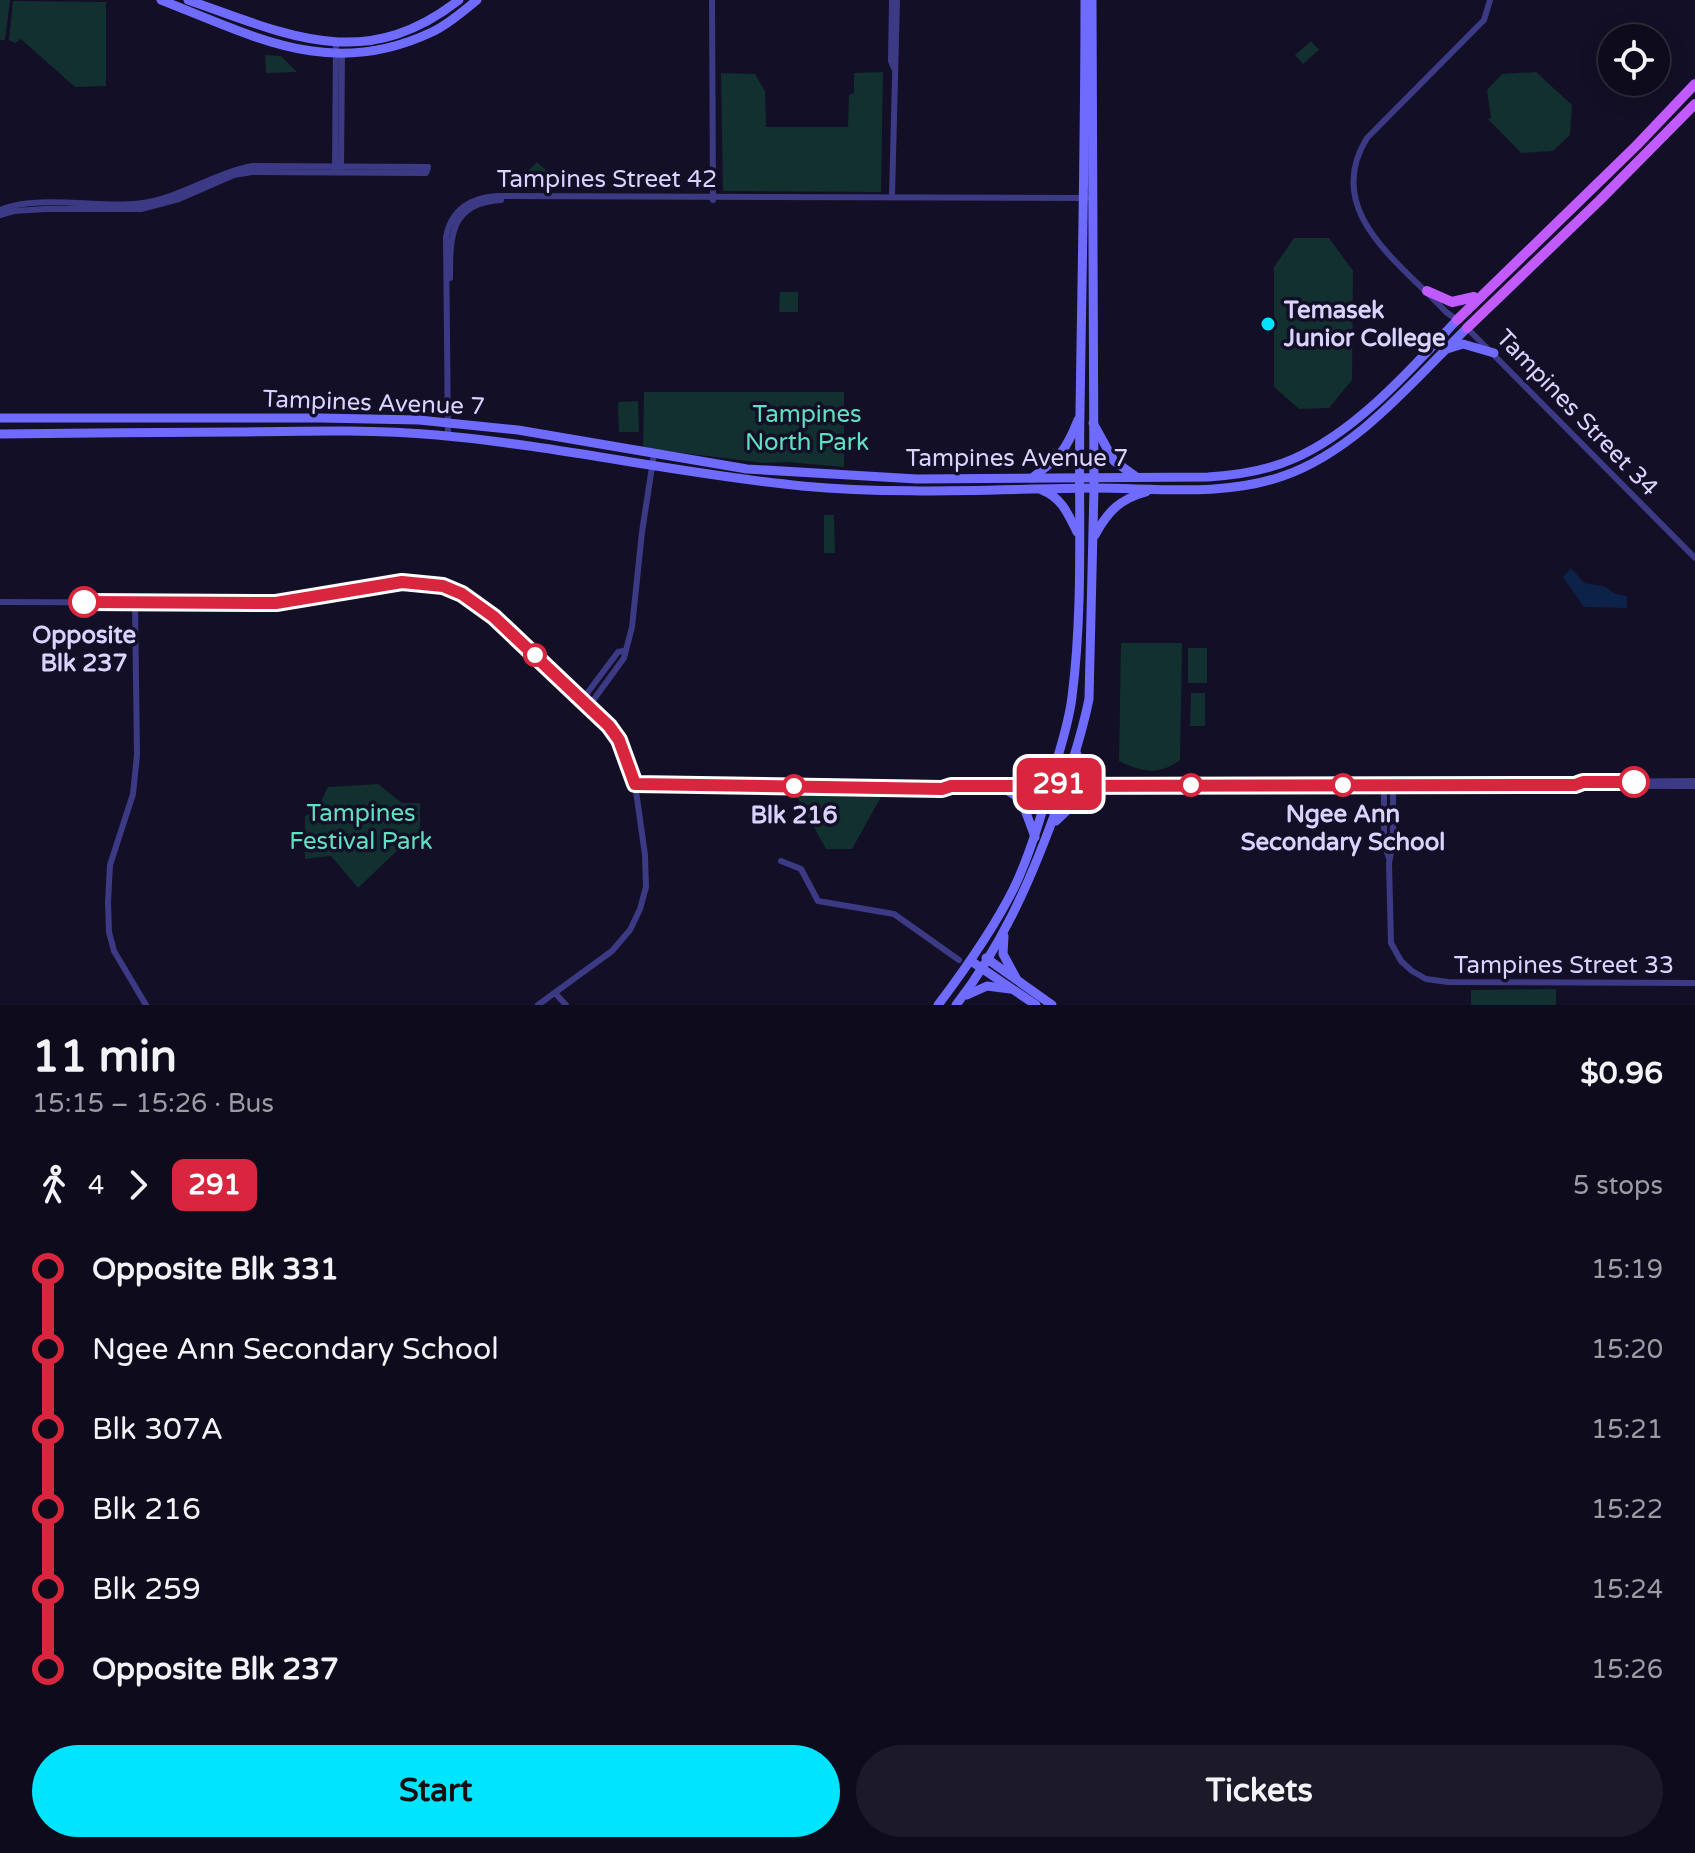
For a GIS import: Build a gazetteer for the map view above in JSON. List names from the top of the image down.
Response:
{
  "streets": {
    "main road": ["Tampines Avenue 7"],
    "street": ["Tampines Street 42", "Tampines Street 34", "Tampines Street 33"]
  },
  "crossings": [
    ["Tampines Street 42", "Tampines Avenue 7"],
    ["Tampines Avenue 7", "Tampines Street 34"]
  ],
  "parks": ["Tampines North Park", "Tampines Festival Park"],
  "places": [
    "Temasek Junior College",
    "Opposite Blk 237",
    "Ngee Ann Secondary School",
    "Blk 216"
  ],
  "lines": ["bus line 291"],
  "page": {
    "on_map": "291",
    "heading": ["11 min", "15:15 – 15:26 · Bus", "$0.96"],
    "legs": ["4", "291", "5 stops"],
    "list": [
      {
        "name": "Opposite Blk 331",
        "value": "15:19"
      },
      {
        "name": "Ngee Ann Secondary School",
        "value": "15:20"
      },
      {
        "name": "Blk 307A",
        "value": "15:21"
      },
      {
        "name": "Blk 216",
        "value": "15:22"
      },
      {
        "name": "Blk 259",
        "value": "15:24"
      },
      {
        "name": "Opposite Blk 237",
        "value": "15:26"
      }
    ],
    "buttons": ["Start", "Tickets"]
  }
}
